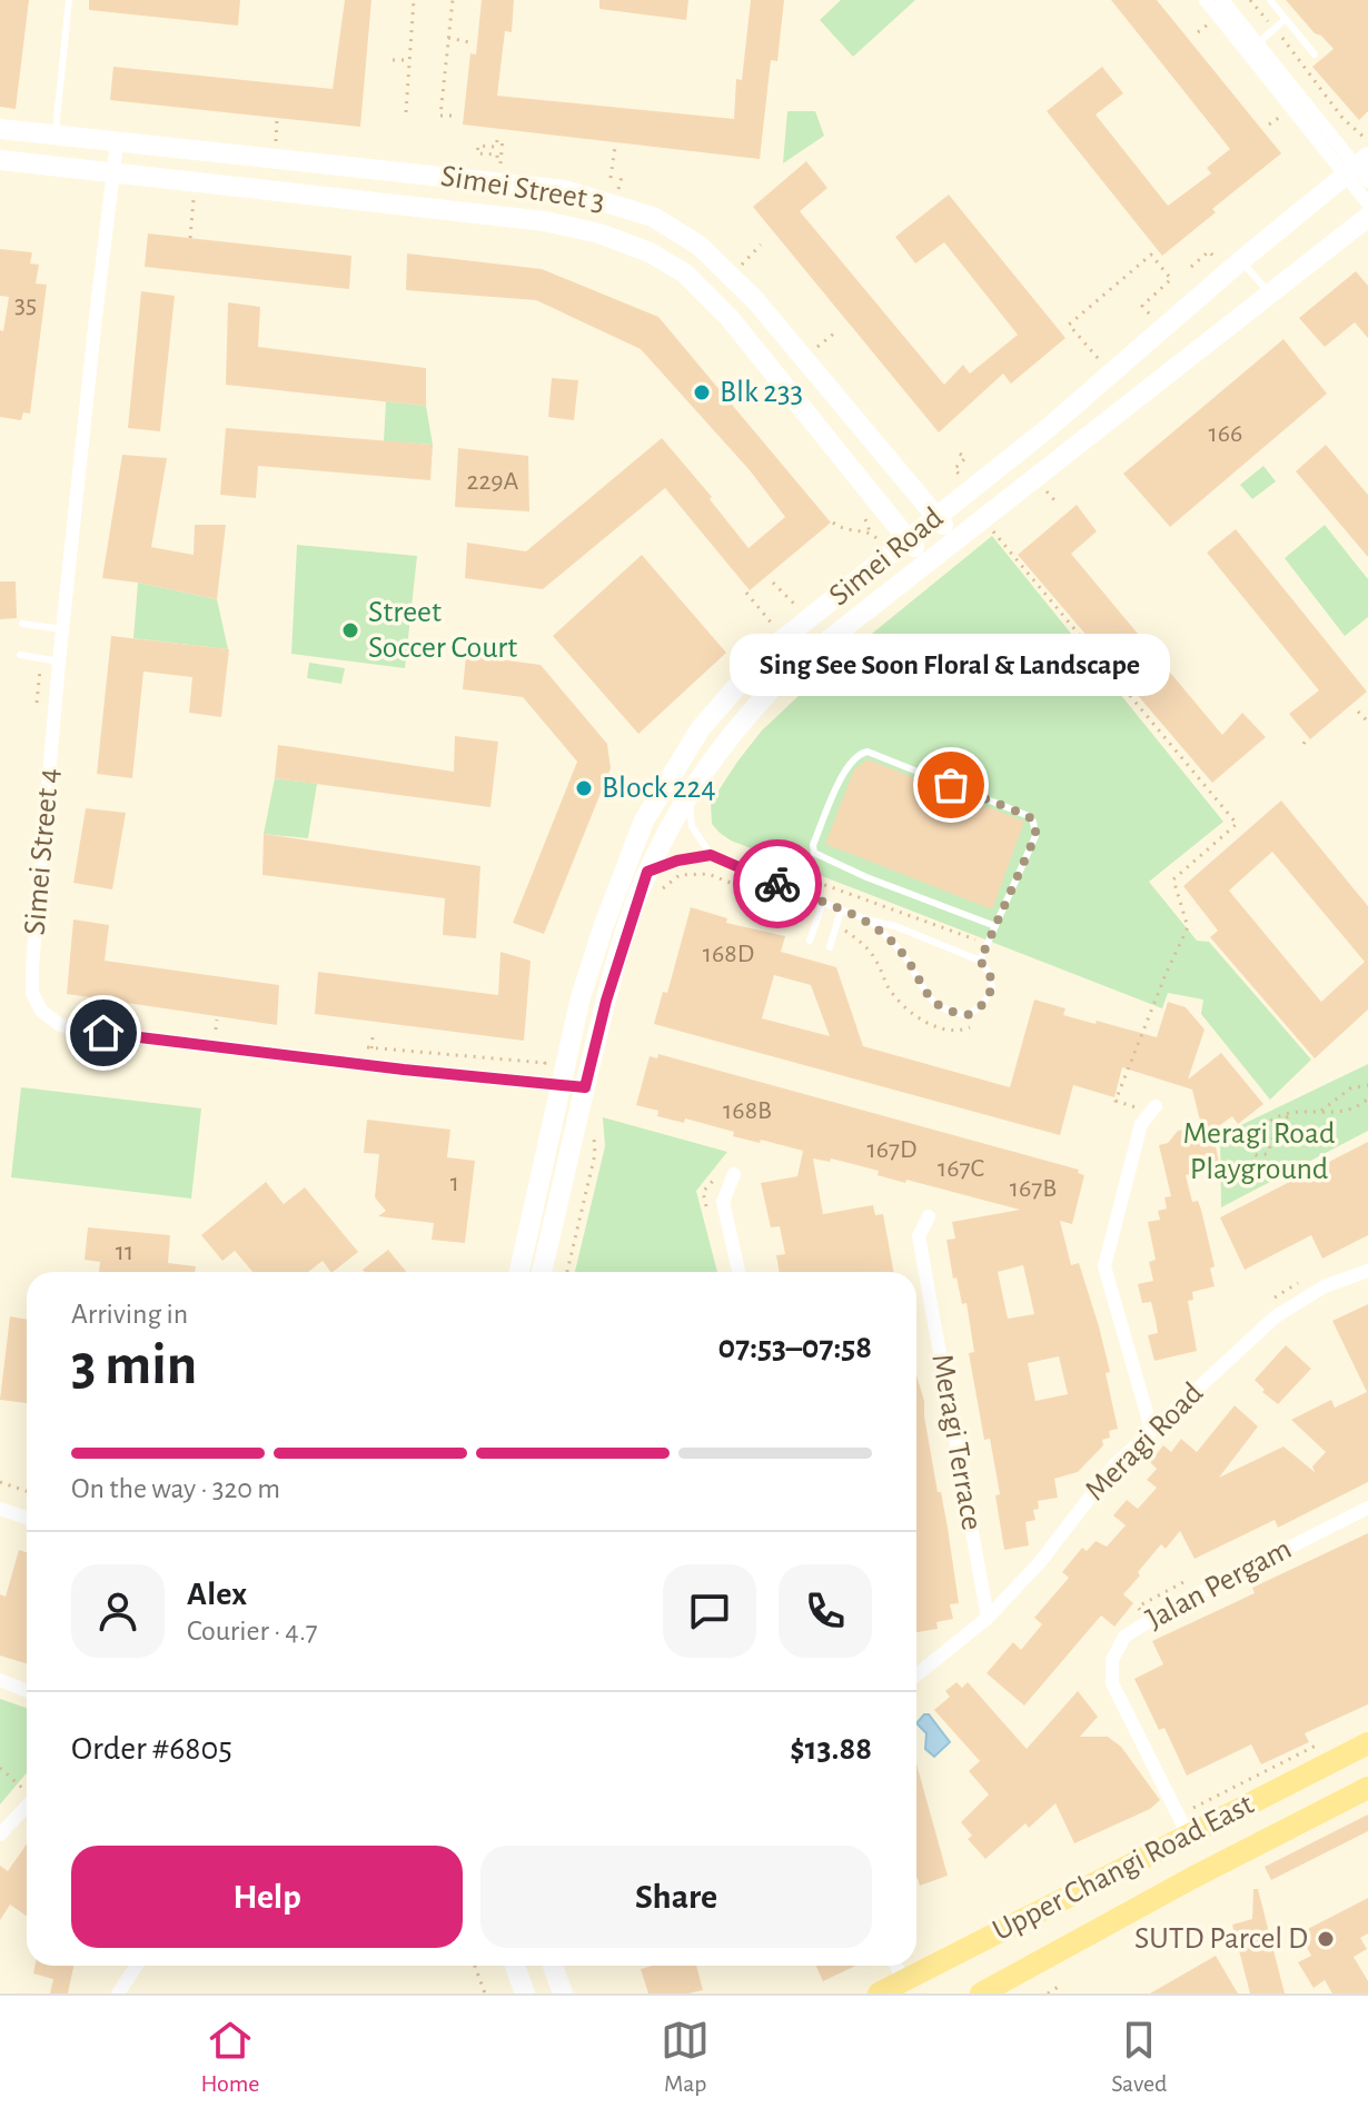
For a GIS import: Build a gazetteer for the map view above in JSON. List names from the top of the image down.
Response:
{
  "streets": {
    "main road": ["Simei Street 3", "Simei Road", "Upper Changi Road East"],
    "street": [
      "Simei Street 4",
      "Meragi Terrace",
      "Meragi Road",
      "Jalan Pergam"
    ]
  },
  "crossings": [
    ["Simei Street 3", "Simei Road"],
    ["Simei Street 3", "Simei Street 4"],
    ["Simei Road", "Simei Street 4"],
    ["Meragi Terrace", "Meragi Road"],
    ["Jalan Pergam", "Upper Changi Road East"]
  ],
  "parks": ["Meragi Road Playground"],
  "places": [
    "Blk 233",
    "Street Soccer Court",
    "Sing See Soon Floral & Landscape",
    "Block 224",
    "SUTD Parcel D"
  ],
  "house_numbers": [
    "35",
    "166",
    "229A",
    "168D",
    "168B",
    "167D",
    "167C",
    "1",
    "167B",
    "11"
  ],
  "page": {
    "bubble": "Sing See Soon Floral & Landscape",
    "heading": ["3 min", "Arriving in", "07:53–07:58"],
    "panel": [
      "Alex",
      "Courier · 4.7",
      "Order #6805",
      "$13.88"
    ],
    "bar": "On the way · 320 m",
    "buttons": ["Help", "Share"],
    "tabs": ["Home", "Map", "Saved"]
  }
}
